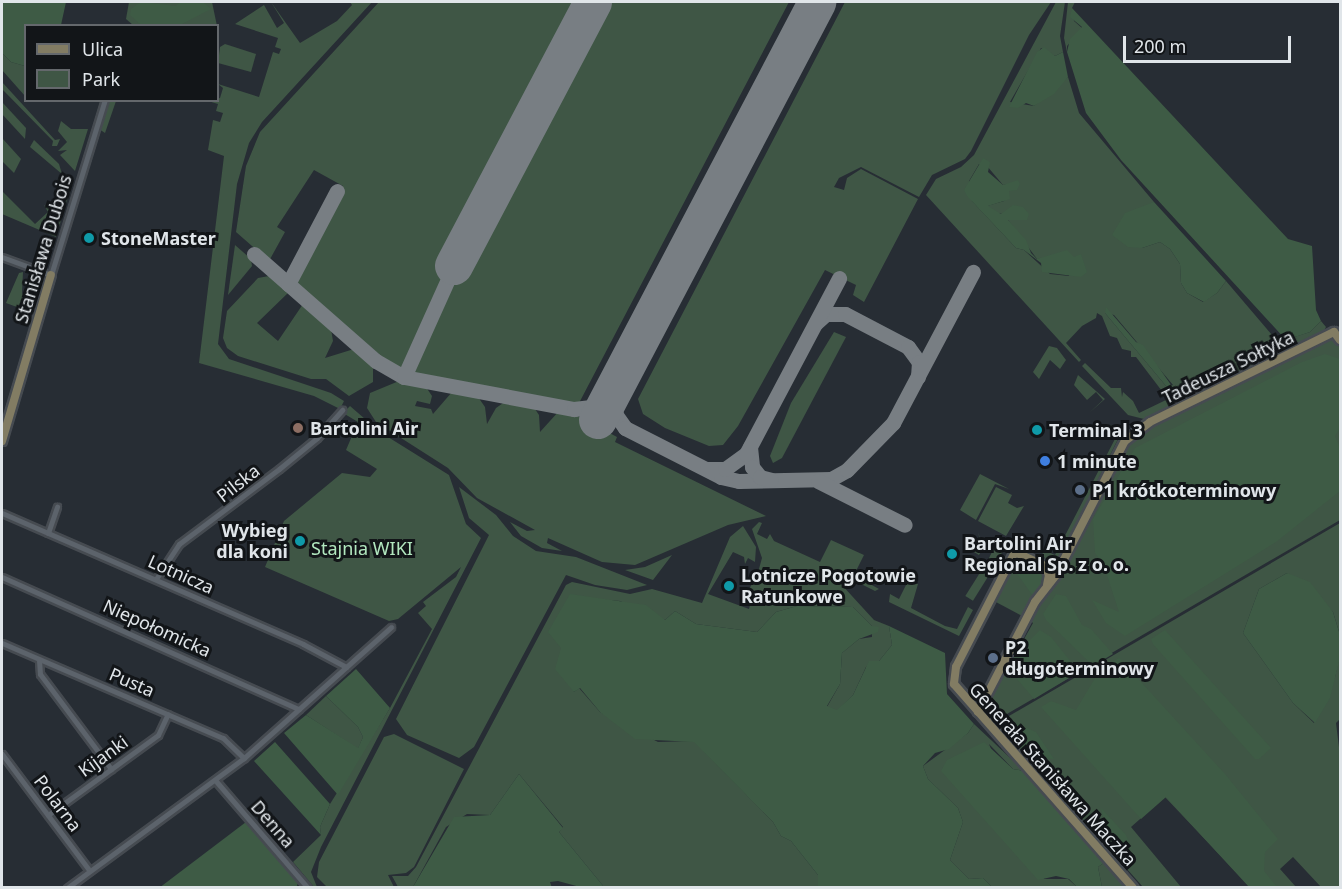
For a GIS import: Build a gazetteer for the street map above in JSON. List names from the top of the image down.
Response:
{
  "streets": {
    "street": [
      "Stanisława Dubois",
      "Tadeusza Sołtyka",
      "Pilska",
      "Lotnicza",
      "Niepołomicka",
      "Pusta",
      "Kijanki",
      "Generała Stanisława Maczka",
      "Polarna",
      "Denna"
    ]
  },
  "crossings": [
    ["Tadeusza Sołtyka", "Generała Stanisława Maczka"],
    ["Pilska", "Lotnicza"],
    ["Pusta", "Kijanki"],
    ["Kijanki", "Polarna"]
  ],
  "parks": ["Stajnia WIKI"],
  "places": [
    "StoneMaster",
    "Bartolini Air",
    "Terminal 3",
    "1 minute",
    "P1 krótkoterminowy",
    "Wybieg dla koni",
    "Bartolini Air Regional Sp. z o. o.",
    "Lotnicze Pogotowie Ratunkowe",
    "P2 długoterminowy"
  ],
  "legend": ["Ulica", "Park"],
  "scale_bar": "200 m"
}
